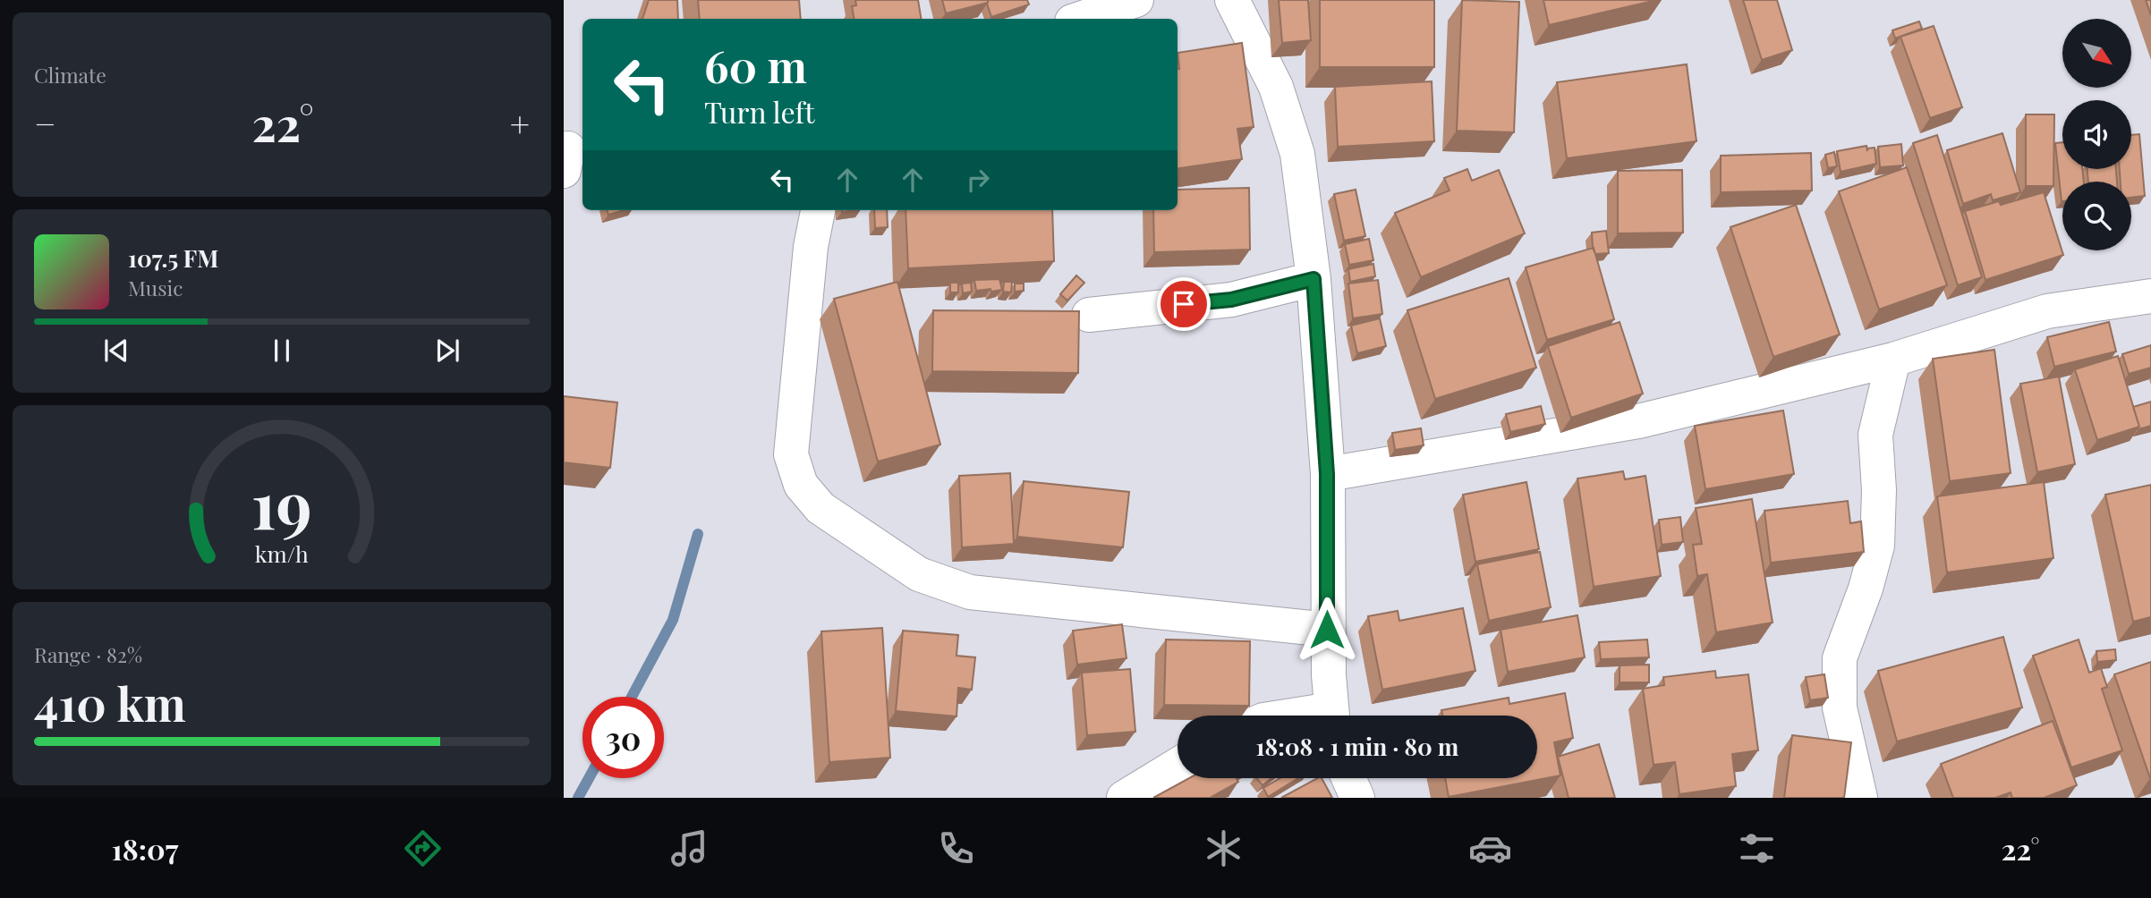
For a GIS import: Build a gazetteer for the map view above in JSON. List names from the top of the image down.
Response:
{
  "north": "bottom right",
  "page": {
    "tile": [
      "Climate",
      ["Range · 82%", "410 km"]
    ],
    "turn": ["60 m", "Turn left"],
    "heat": ["−", "22°", "+"],
    "song": ["107.5 FM", "Music"],
    "limit": "30",
    "trip": "18:08 · 1 min · 80 m",
    "tabs": ["18:07", "22°"],
    "gauge": ["19", "km/h"]
  }
}
